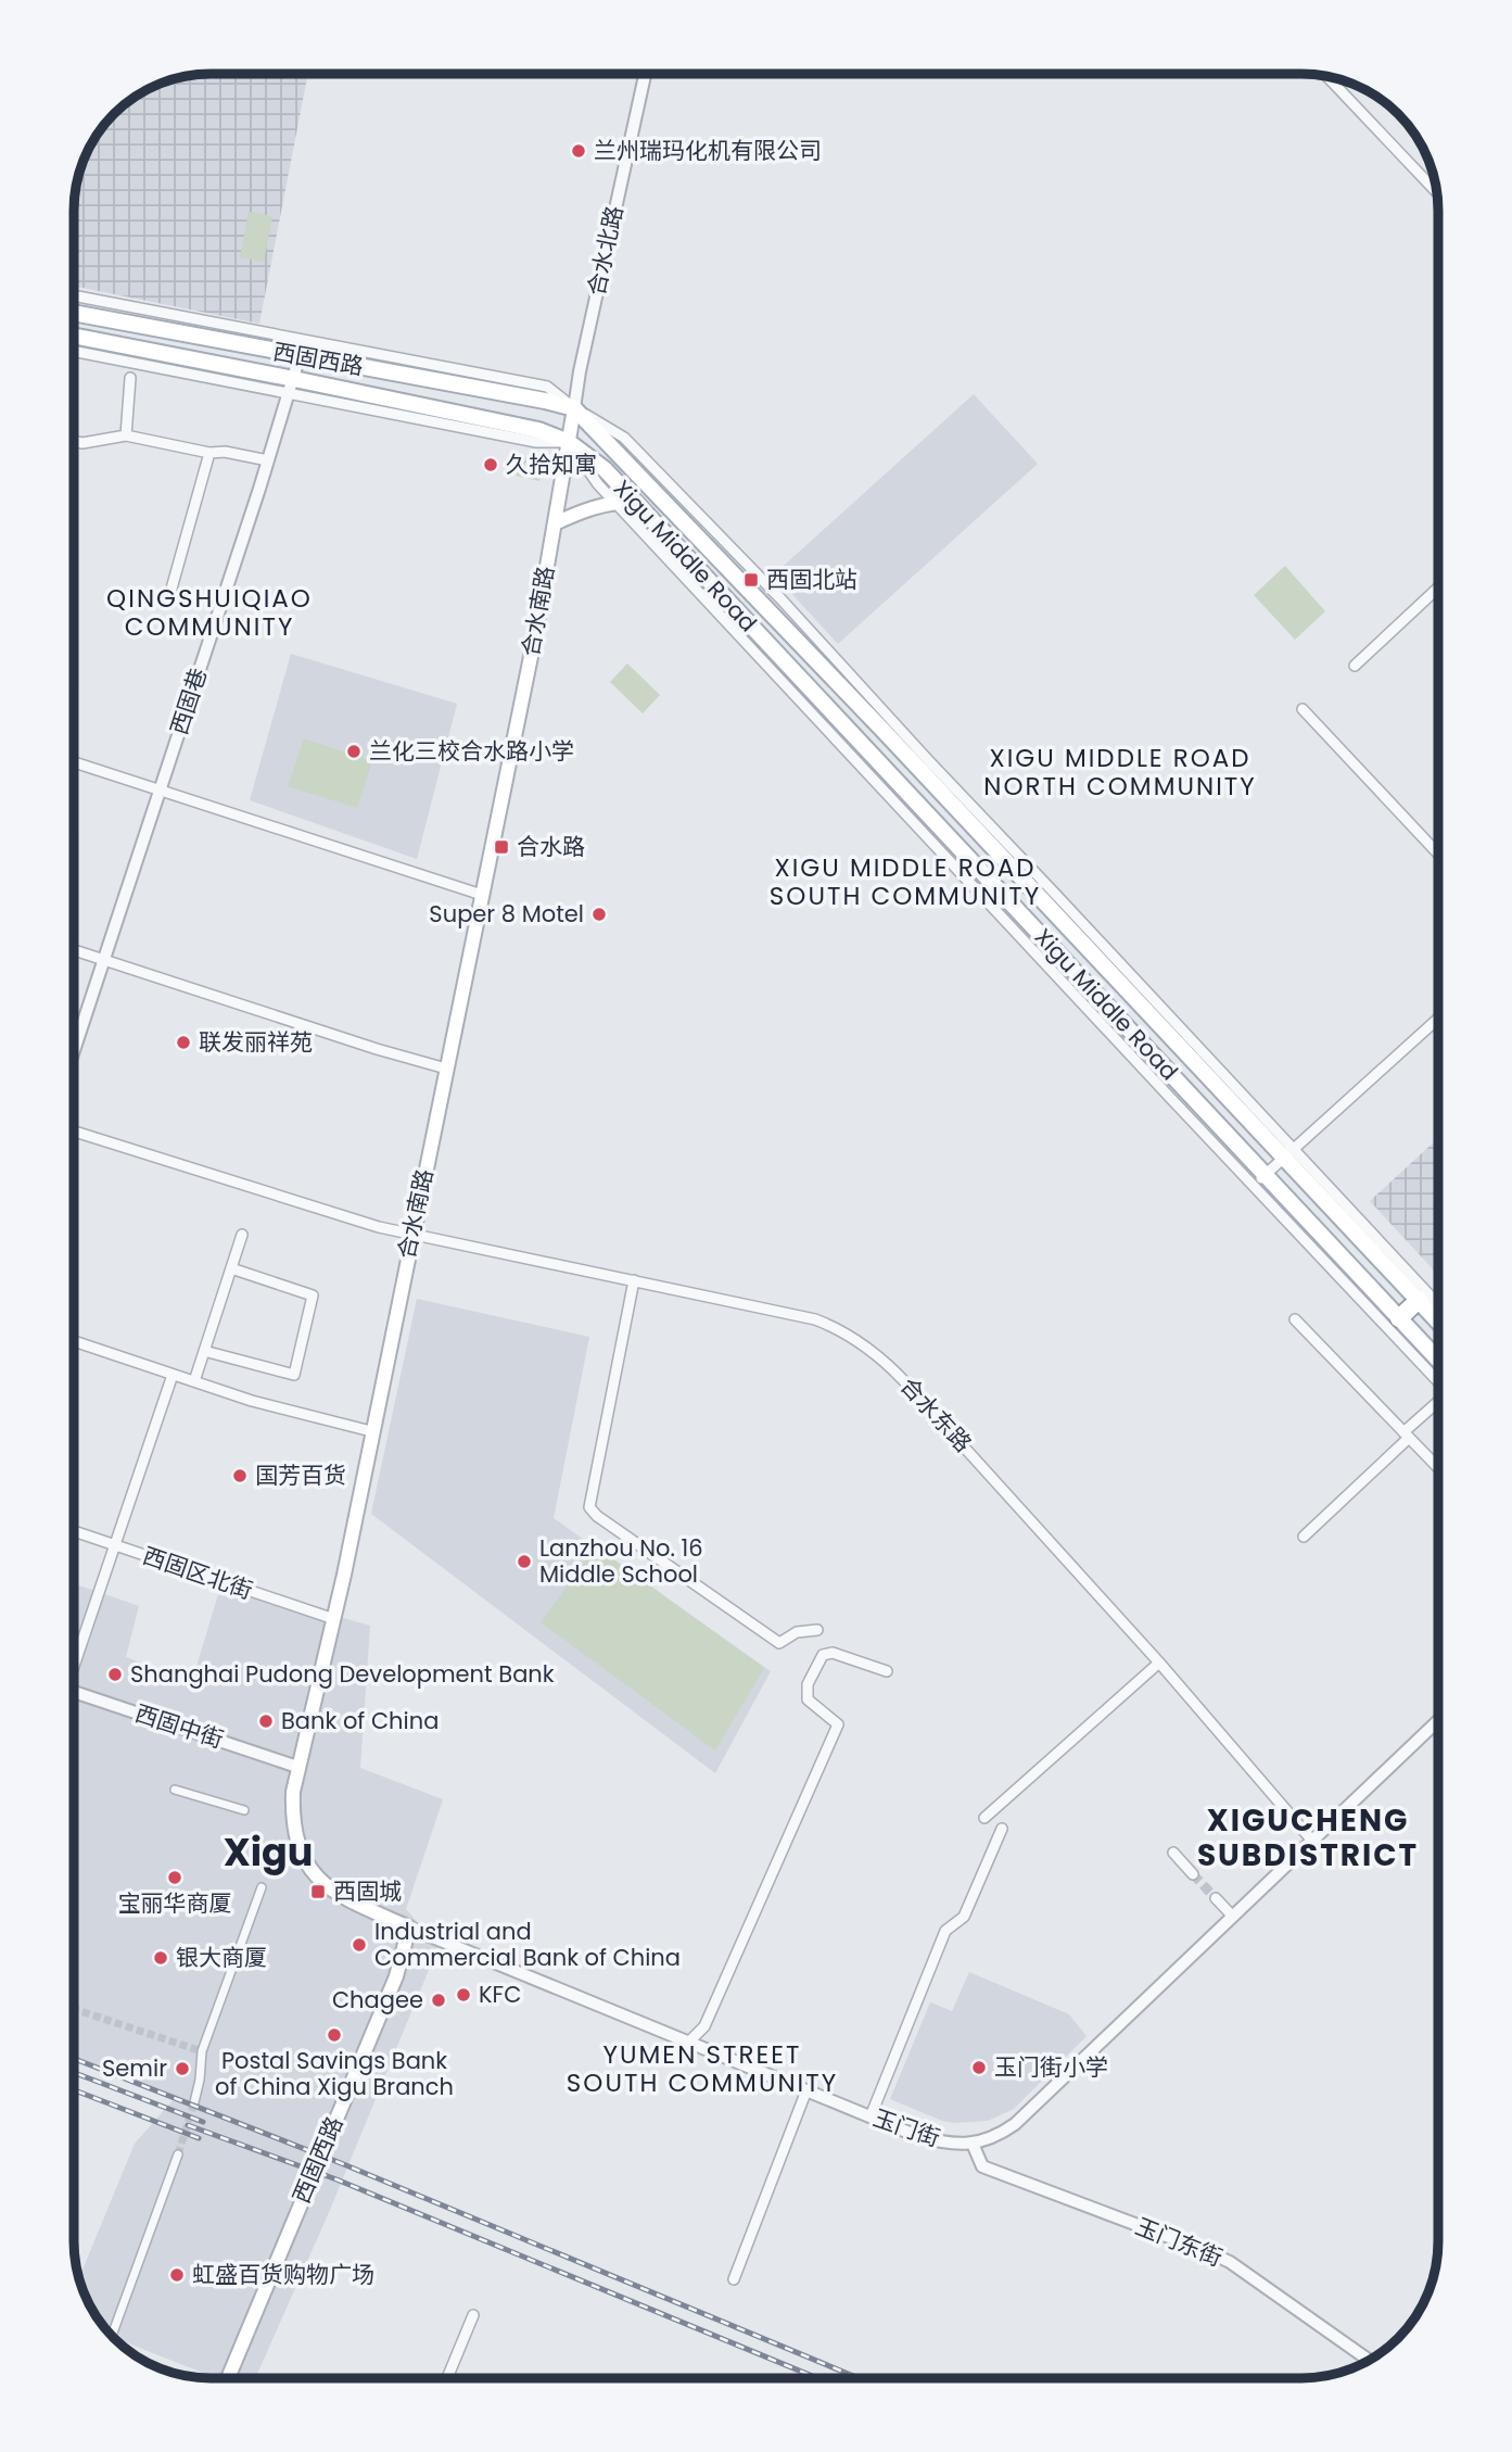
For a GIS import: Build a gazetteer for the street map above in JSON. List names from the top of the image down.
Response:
{
  "streets": {
    "main road": [
      "合水北路",
      "西固西路",
      "Xigu Middle Road",
      "合水南路"
    ],
    "street": [
      "西固巷",
      "合水东路",
      "西固区北街",
      "西固中街",
      "玉门街",
      "玉门东街"
    ]
  },
  "crossings": [
    ["合水北路", "西固西路"],
    ["合水北路", "Xigu Middle Road"],
    ["合水北路", "合水南路"],
    ["西固西路", "Xigu Middle Road"],
    ["西固西路", "合水南路"],
    ["西固西路", "西固巷"],
    ["西固西路", "玉门街"],
    ["Xigu Middle Road", "合水南路"],
    ["合水南路", "合水东路"],
    ["合水南路", "西固区北街"],
    ["合水南路", "西固中街"],
    ["合水南路", "玉门街"],
    ["合水东路", "玉门街"],
    ["玉门街", "玉门东街"]
  ],
  "districts": [
    "QINGSHUIQIAO COMMUNITY",
    "XIGU MIDDLE ROAD NORTH COMMUNITY",
    "XIGU MIDDLE ROAD SOUTH COMMUNITY",
    "XIGUCHENG SUBDISTRICT",
    "Xigu",
    "YUMEN STREET SOUTH COMMUNITY"
  ],
  "places": {
    "other": [
      "兰州瑞玛化机有限公司",
      "久拾知寓",
      "兰化三校合水路小学",
      "Super 8 Motel",
      "联发丽祥苑",
      "国芳百货",
      "Lanzhou No. 16 Middle School",
      "Shanghai Pudong Development Bank",
      "Bank of China",
      "宝丽华商厦",
      "Industrial and Commercial Bank of China",
      "银大商厦",
      "KFC",
      "Chagee",
      "Postal Savings Bank of China Xigu Branch",
      "玉门街小学",
      "Semir",
      "虹盛百货购物广场"
    ],
    "transit": ["西固北站", "合水路", "西固城"]
  }
}
